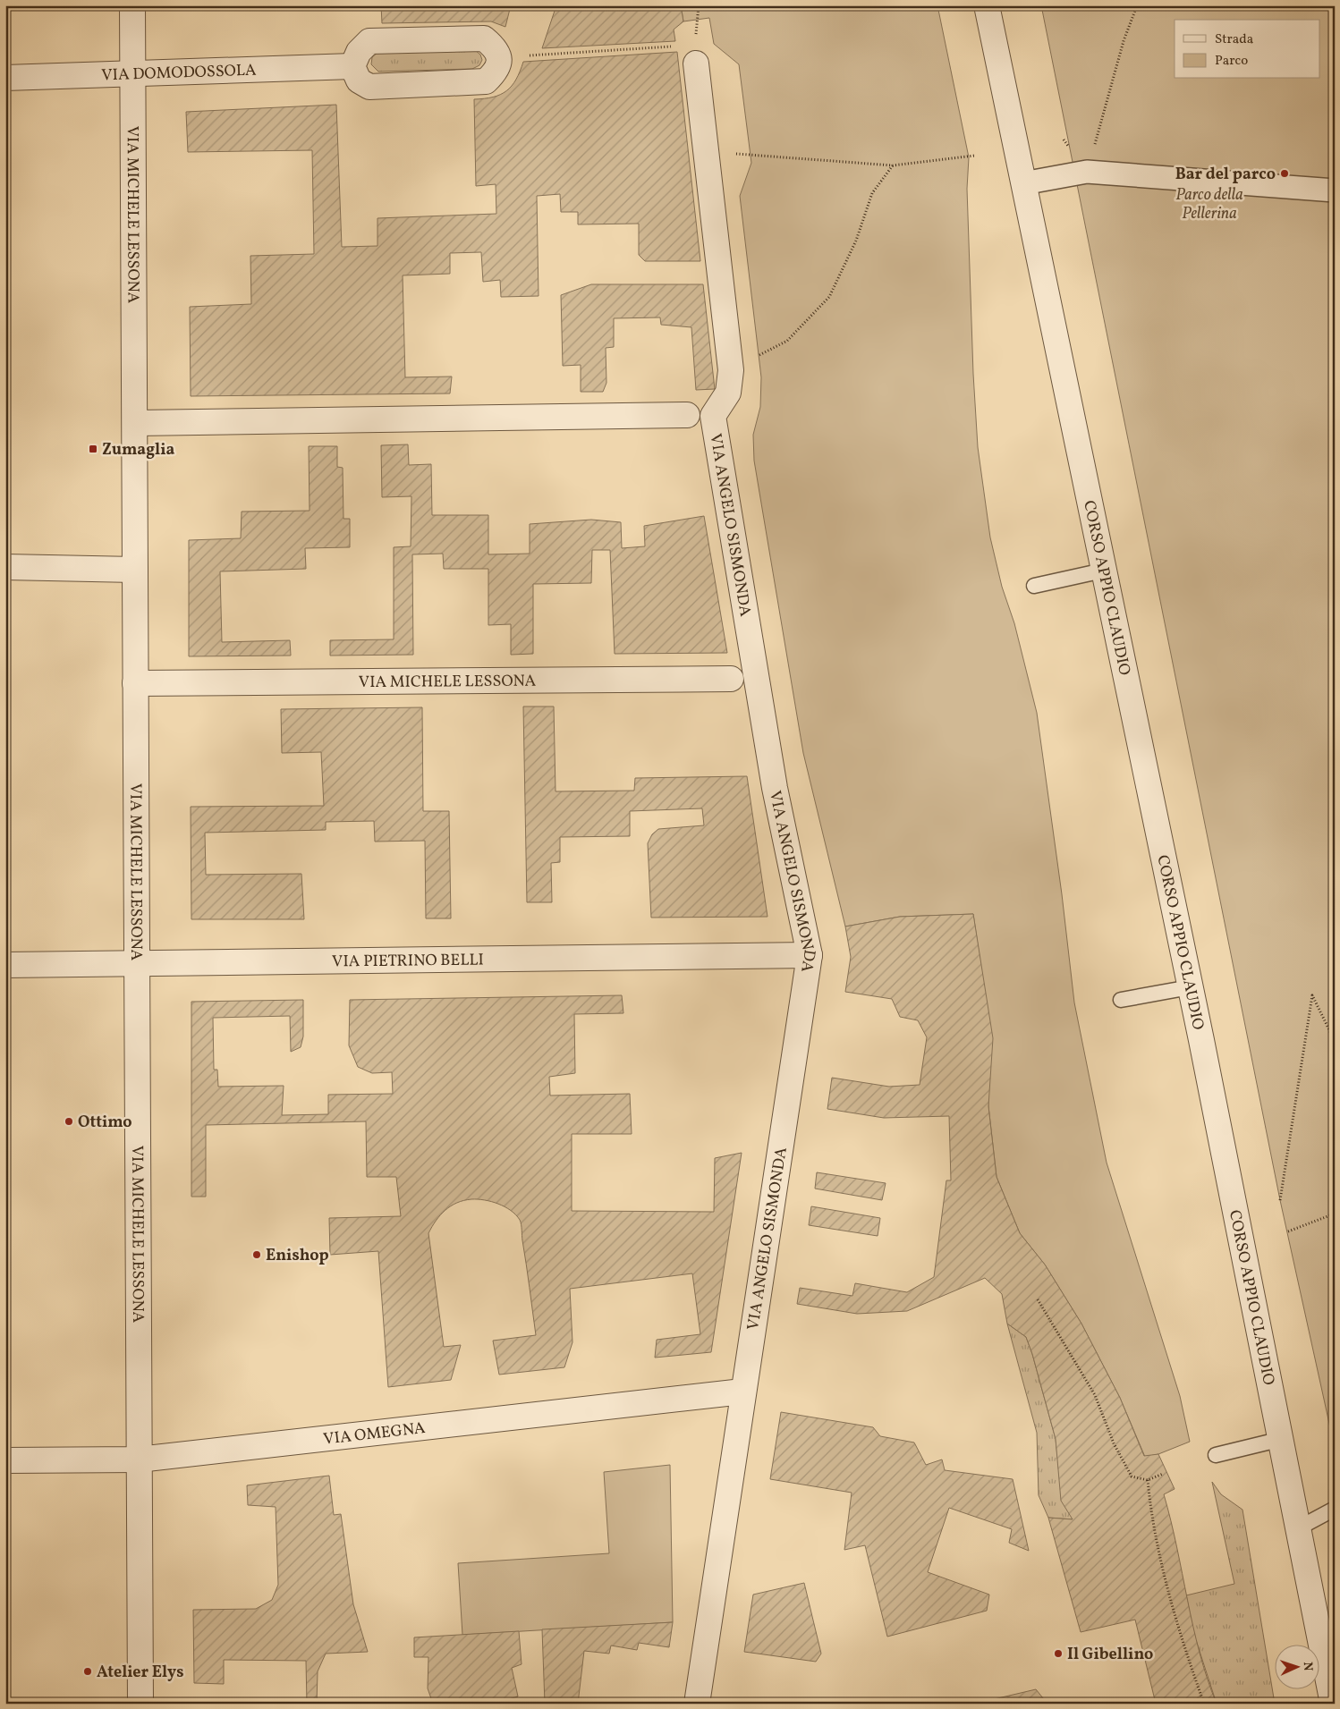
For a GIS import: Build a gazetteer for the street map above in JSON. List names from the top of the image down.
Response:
{
  "streets": {
    "street": [
      "VIA DOMODOSSOLA",
      "VIA MICHELE LESSONA",
      "VIA ANGELO SISMONDA",
      "CORSO APPIO CLAUDIO",
      "VIA PIETRINO BELLI",
      "VIA OMEGNA"
    ]
  },
  "crossings": [
    ["VIA DOMODOSSOLA", "VIA MICHELE LESSONA"],
    ["VIA MICHELE LESSONA", "VIA PIETRINO BELLI"],
    ["VIA MICHELE LESSONA", "VIA OMEGNA"],
    ["VIA ANGELO SISMONDA", "VIA PIETRINO BELLI"],
    ["VIA ANGELO SISMONDA", "VIA OMEGNA"]
  ],
  "parks": ["Parco della Pellerina"],
  "places": {
    "other": [
      "Bar del parco",
      "Ottimo",
      "Enishop",
      "Il Gibellino",
      "Atelier Elys"
    ],
    "transit": ["Zumaglia"]
  },
  "legend": ["Strada", "Parco"],
  "north": "right"
}
